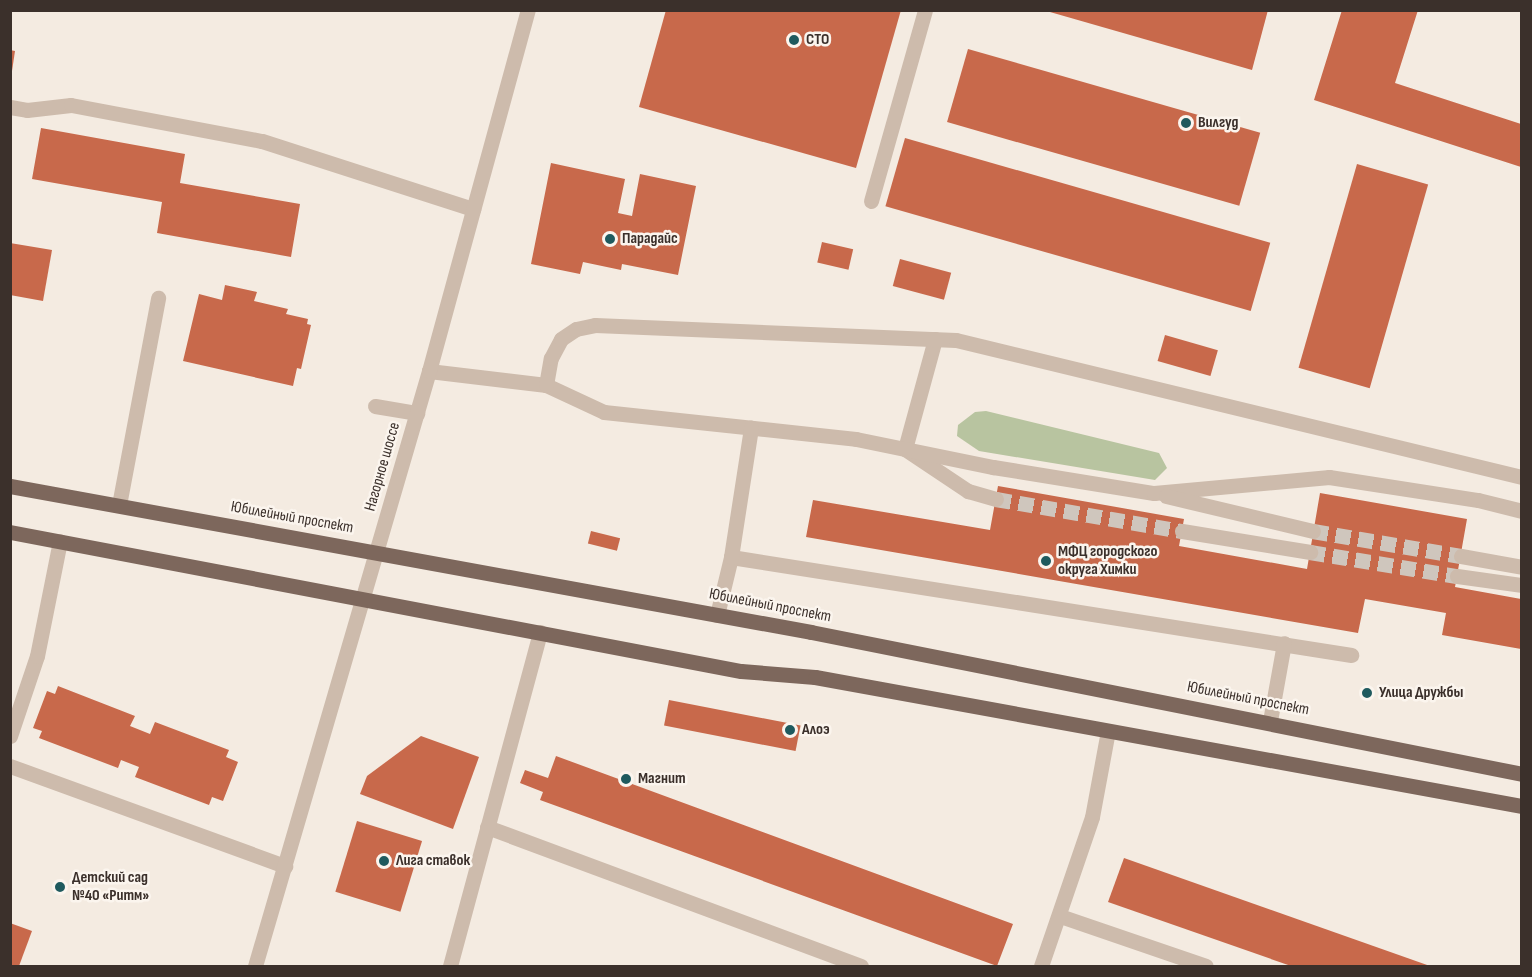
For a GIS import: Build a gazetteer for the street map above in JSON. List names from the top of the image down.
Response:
{
  "streets": {
    "main road": ["Юбилейный проспект"],
    "street": ["Нагорное шоссе"]
  },
  "crossings": [
    ["Нагорное шоссе", "Юбилейный проспект"]
  ],
  "places": [
    "СТО",
    "Вилгуд",
    "Парадайс",
    "МФЦ городского округа Химки",
    "Улица Дружбы",
    "Алоэ",
    "Магнит",
    "Лига ставок",
    "Детский сад №40 «Ритм»"
  ]
}
